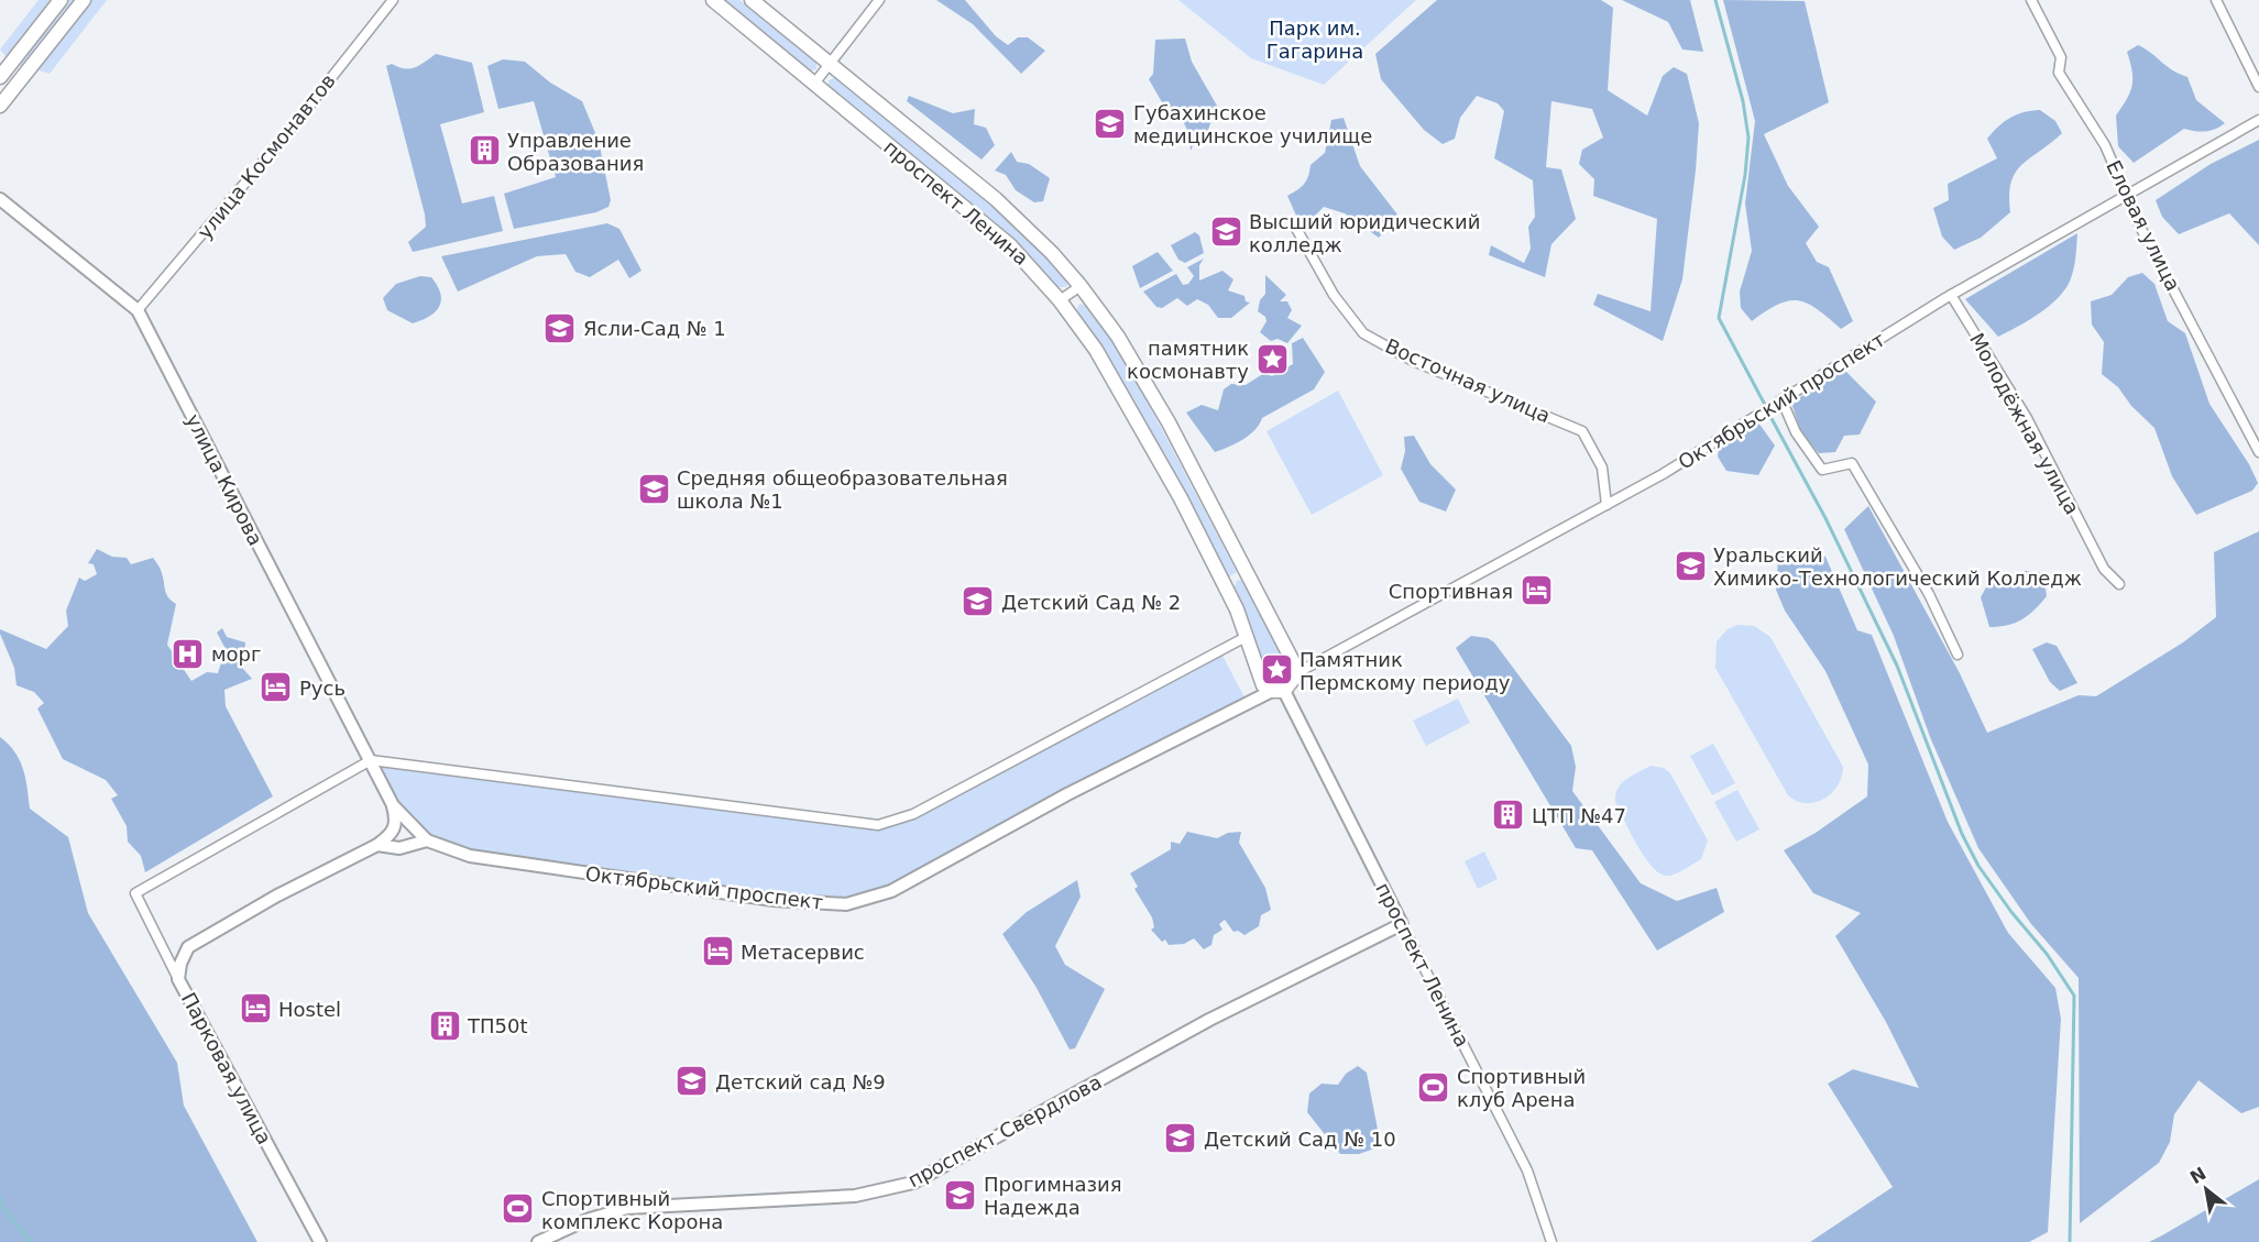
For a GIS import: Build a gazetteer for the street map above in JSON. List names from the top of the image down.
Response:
{
  "streets": {
    "main road": ["проспект Ленина"],
    "street": [
      "улица Космонавтов",
      "Еловая улица",
      "Восточная улица",
      "Октябрьский проспект",
      "Молодёжная улица",
      "улица Кирова",
      "Парковая улица",
      "проспект Свердлова"
    ]
  },
  "crossings": [
    ["улица Космонавтов", "улица Кирова"],
    ["проспект Ленина", "Октябрьский проспект"],
    ["проспект Ленина", "проспект Свердлова"],
    ["Еловая улица", "Октябрьский проспект"],
    ["Восточная улица", "Октябрьский проспект"],
    ["Октябрьский проспект", "Молодёжная улица"],
    ["Октябрьский проспект", "улица Кирова"],
    ["Октябрьский проспект", "Парковая улица"],
    ["улица Кирова", "Парковая улица"]
  ],
  "parks": ["Парк им. Гагарина"],
  "places": {
    "school or university": [
      "Губахинское медицинское училище",
      "Высший юридический колледж",
      "Ясли-Сад № 1",
      "Средняя общеобразовательная школа №1",
      "Уральский Химико-Технологический Колледж",
      "Детский Сад № 2",
      "Детский сад №9",
      "Детский Сад № 10",
      "Прогимназия Надежда"
    ],
    "building": ["Управление Образования", "ЦТП №47", "ТП50t"],
    "place": ["памятник космонавту", "Памятник Пермскому периоду"],
    "hotel": [
      "Спортивная",
      "Русь",
      "Метасервис",
      "Hostel"
    ],
    "hospital": ["морг"],
    "sports": ["Спортивный клуб Арена", "Спортивный комплекс Корона"]
  },
  "north": "top left"
}
